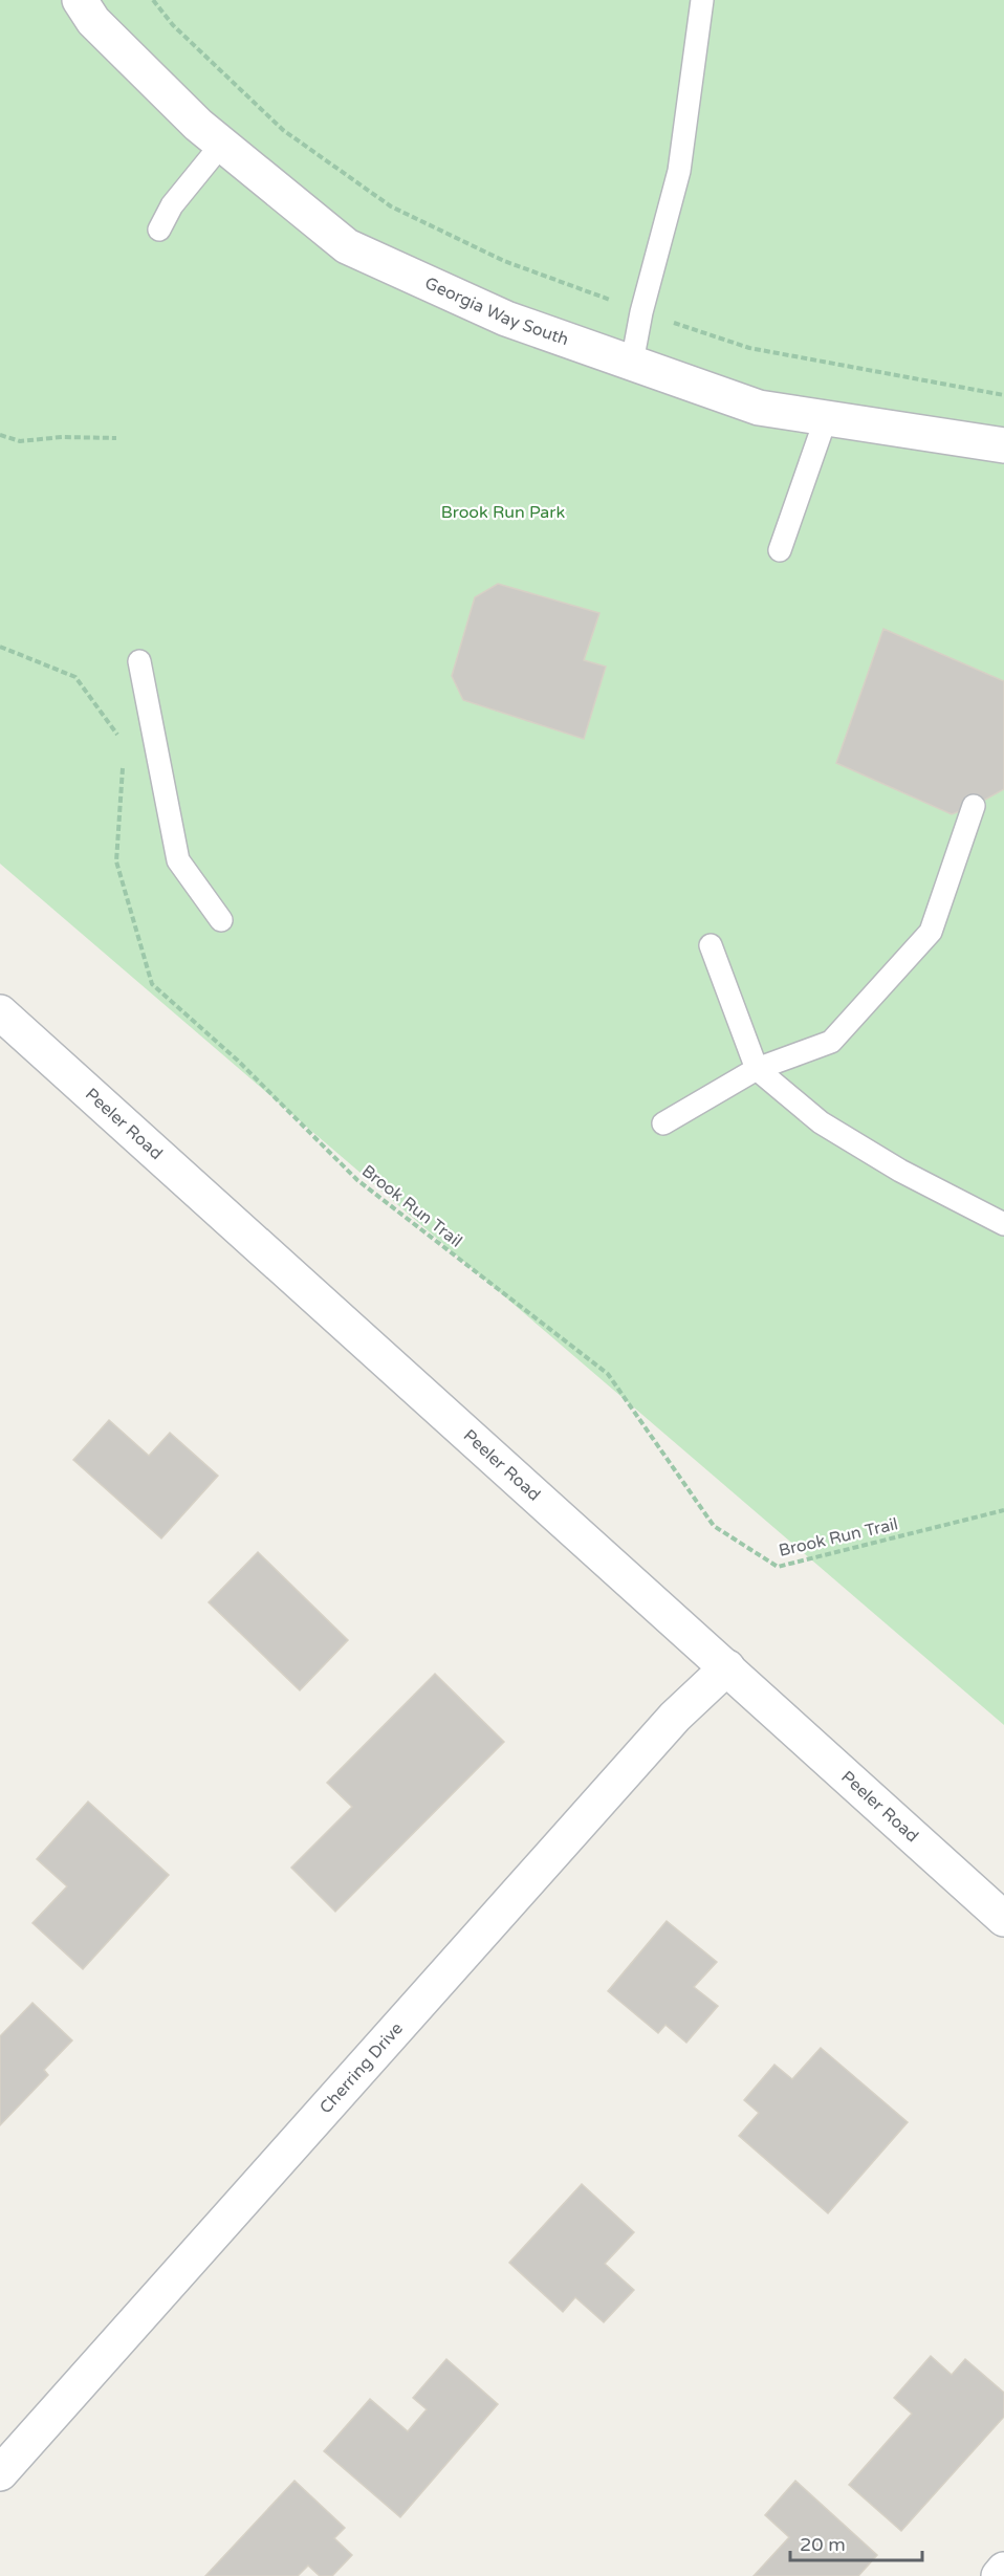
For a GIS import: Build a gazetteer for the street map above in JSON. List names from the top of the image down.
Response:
{
  "streets": {
    "street": ["Georgia Way South", "Peeler Road", "Cherring Drive"],
    "path": ["Brook Run Trail"]
  },
  "crossings": [
    ["Peeler Road", "Cherring Drive"]
  ],
  "parks": ["Brook Run Park"],
  "scale_bar": "20 m"
}
